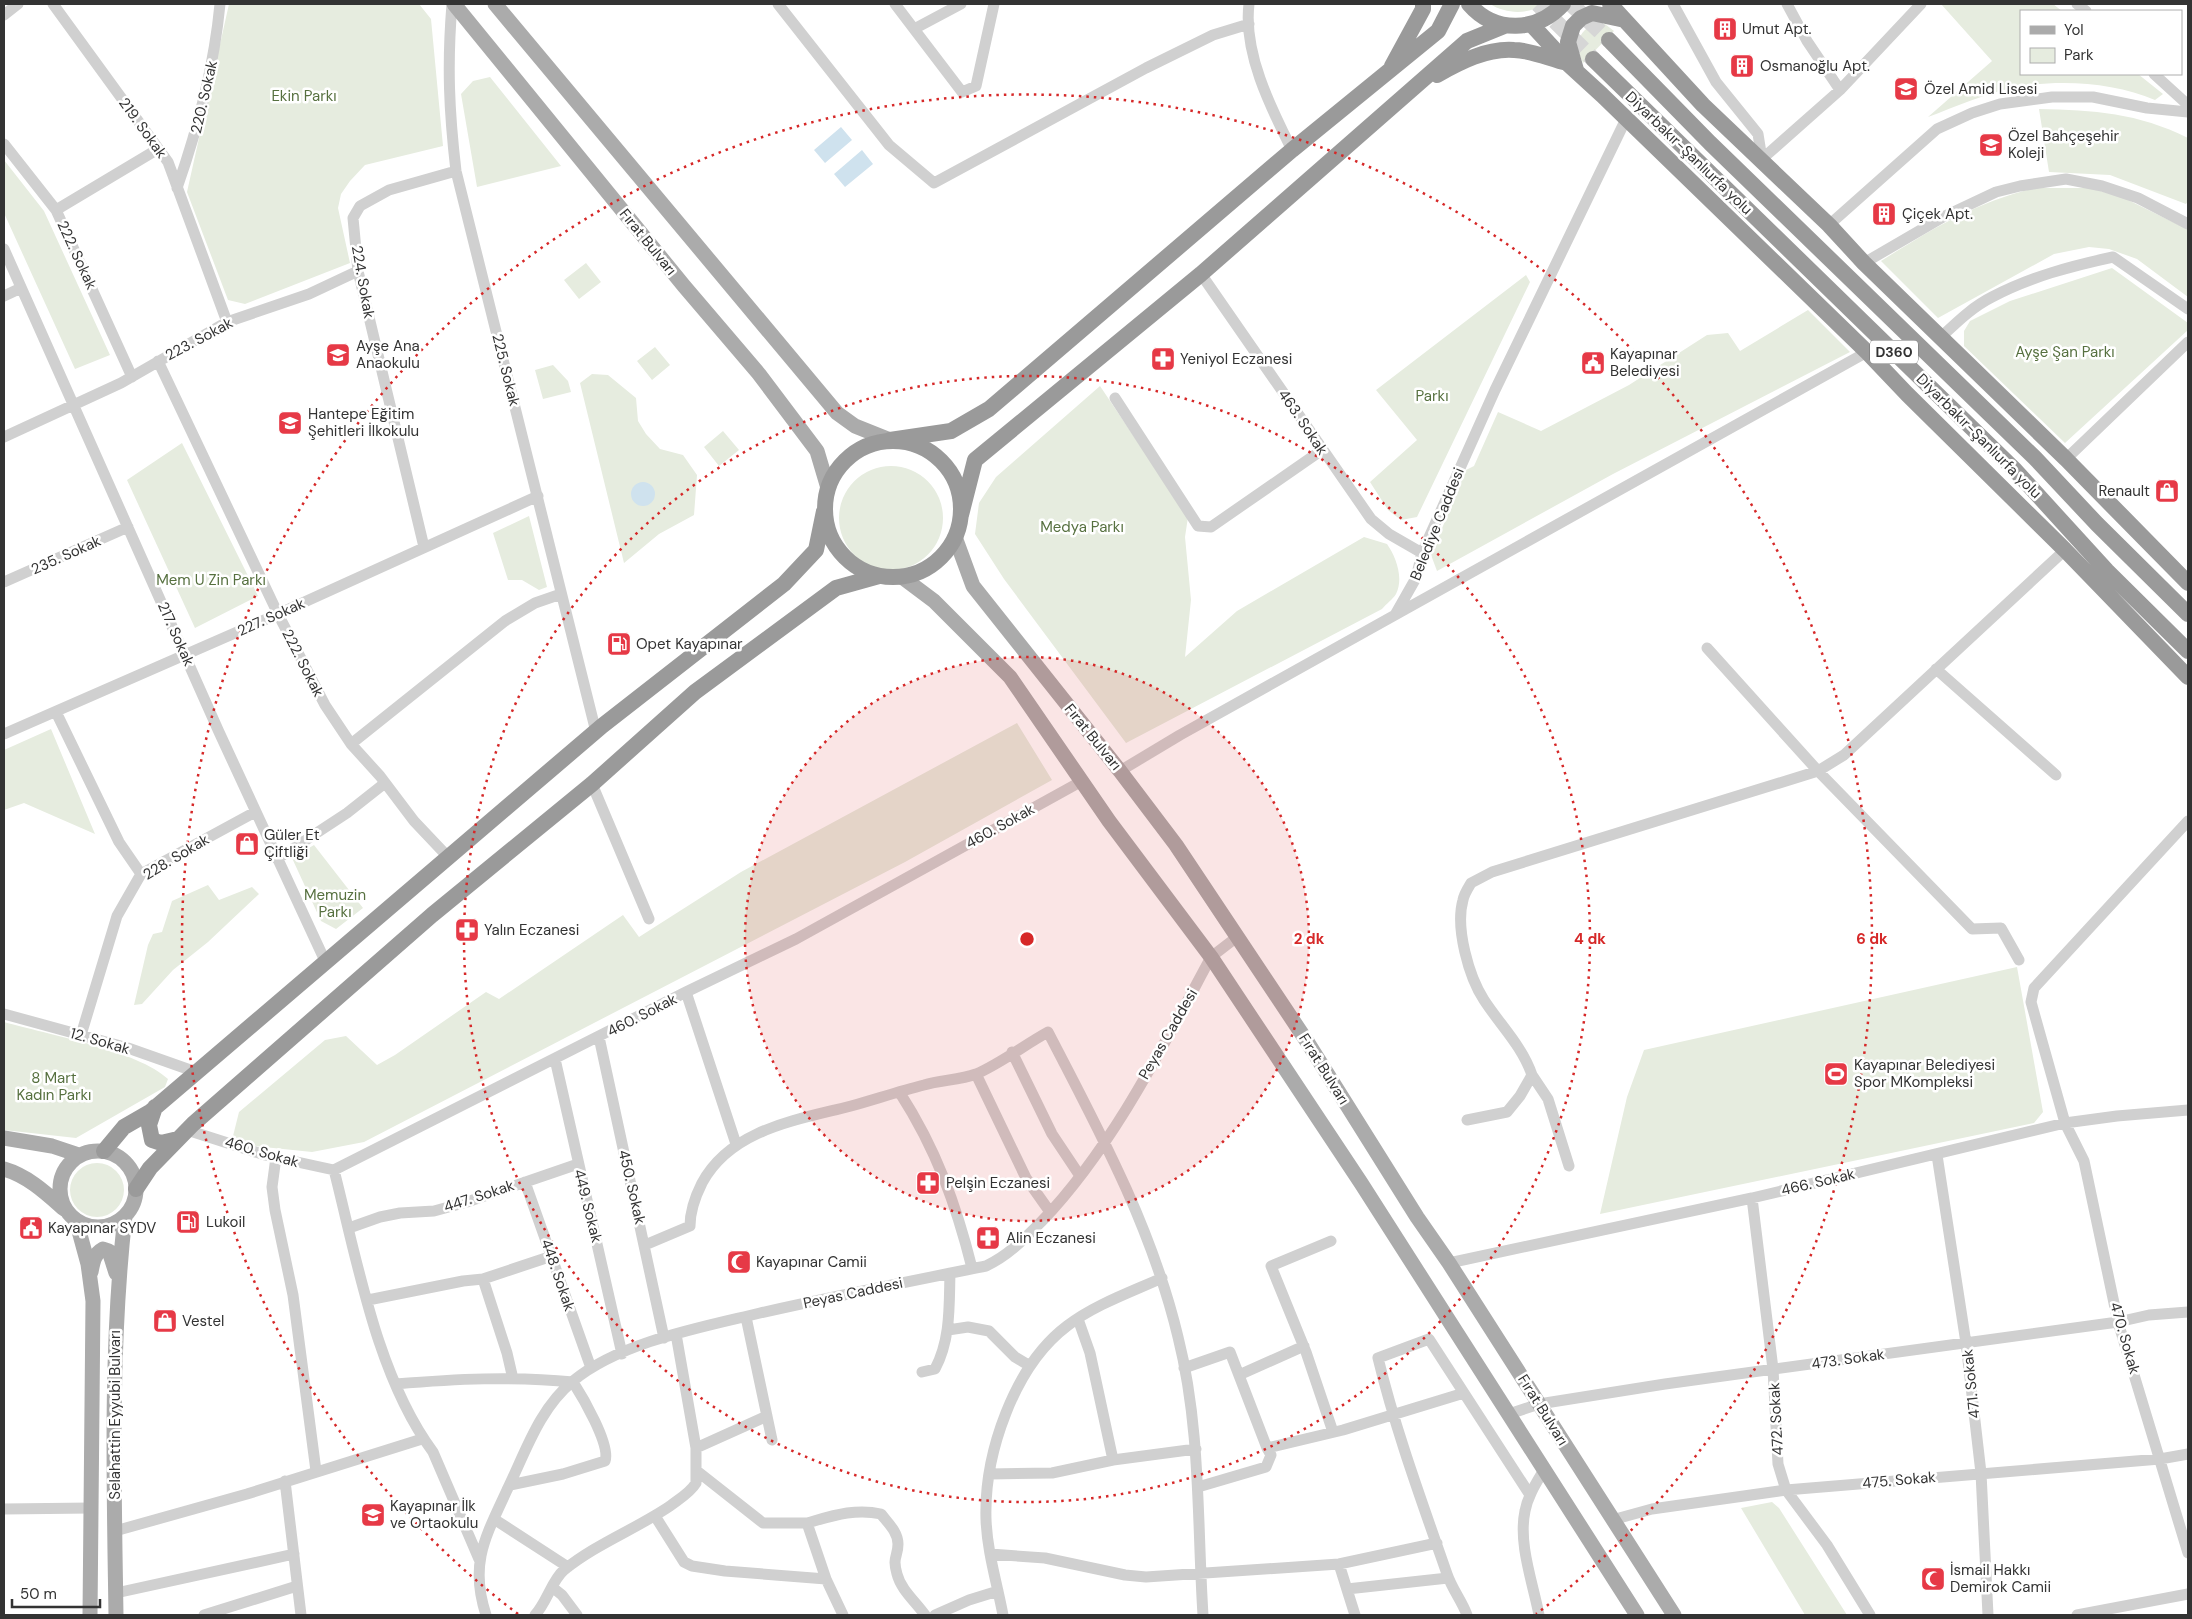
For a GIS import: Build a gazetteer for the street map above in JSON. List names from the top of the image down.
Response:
{
  "streets": {
    "highway": ["Diyarbakır-Şanlıurfa yolu", "D360"],
    "main road": ["Fırat Bulvarı", "Selahattin Eyyubi Bulvarı"],
    "street": [
      "220. Sokak",
      "219. Sokak",
      "222. Sokak",
      "224. Sokak",
      "223. Sokak",
      "225. Sokak",
      "463. Sokak",
      "Belediye Caddesi",
      "235. Sokak",
      "227. Sokak",
      "217. Sokak",
      "460. Sokak",
      "228. Sokak",
      "Peyas Caddesi",
      "12. Sokak",
      "466. Sokak",
      "450. Sokak",
      "447. Sokak",
      "449. Sokak",
      "448. Sokak",
      "470. Sokak",
      "473. Sokak",
      "471. Sokak",
      "472. Sokak",
      "475. Sokak"
    ]
  },
  "crossings": [
    ["220. Sokak", "219. Sokak"],
    ["219. Sokak", "223. Sokak"],
    ["Fırat Bulvarı", "225. Sokak"],
    ["Fırat Bulvarı", "460. Sokak"],
    ["Fırat Bulvarı", "Peyas Caddesi"],
    ["Fırat Bulvarı", "466. Sokak"],
    ["Fırat Bulvarı", "473. Sokak"],
    ["Fırat Bulvarı", "475. Sokak"],
    ["222. Sokak", "223. Sokak"],
    ["222. Sokak", "227. Sokak"],
    ["224. Sokak", "223. Sokak"],
    ["224. Sokak", "225. Sokak"],
    ["224. Sokak", "227. Sokak"],
    ["223. Sokak", "217. Sokak"],
    ["225. Sokak", "227. Sokak"],
    ["463. Sokak", "Belediye Caddesi"],
    ["235. Sokak", "217. Sokak"],
    ["227. Sokak", "217. Sokak"],
    ["217. Sokak", "228. Sokak"],
    ["460. Sokak", "450. Sokak"],
    ["460. Sokak", "449. Sokak"],
    ["228. Sokak", "12. Sokak"],
    ["Peyas Caddesi", "450. Sokak"],
    ["Peyas Caddesi", "449. Sokak"],
    ["Peyas Caddesi", "448. Sokak"],
    ["466. Sokak", "470. Sokak"],
    ["466. Sokak", "471. Sokak"],
    ["466. Sokak", "472. Sokak"],
    ["447. Sokak", "449. Sokak"],
    ["447. Sokak", "448. Sokak"],
    ["470. Sokak", "473. Sokak"],
    ["470. Sokak", "475. Sokak"],
    ["473. Sokak", "471. Sokak"],
    ["473. Sokak", "472. Sokak"],
    ["471. Sokak", "475. Sokak"],
    ["472. Sokak", "475. Sokak"]
  ],
  "parks": [
    "Ekin Parkı",
    "Ayşe Şan Parkı",
    "Parkı",
    "Medya Parkı",
    "Mem U Zin Parkı",
    "Memuzin Parkı",
    "8 Mart Kadın Parkı"
  ],
  "places": {
    "building": ["Umut Apt.", "Osmanoğlu Apt.", "Çiçek Apt."],
    "school or university": [
      "Özel Amid Lisesi",
      "Özel Bahçeşehir Koleji",
      "Ayşe Ana Anaokulu",
      "Hantepe Eğitim Şehitleri İlkokulu",
      "Kayapınar İlk ve Ortaokulu"
    ],
    "pharmacy": [
      "Yeniyol Eczanesi",
      "Yalın Eczanesi",
      "Pelşin Eczanesi",
      "Alin Eczanesi"
    ],
    "public building": ["Kayapınar Belediyesi", "Kayapınar SYDV"],
    "shop": ["Renault", "Güler Et Çiftliği", "Vestel"],
    "fuel station": ["Opet Kayapınar", "Lukoil"],
    "sports": ["Kayapınar Belediyesi Spor MKompleksi"],
    "mosque": ["Kayapınar Camii", "İsmail Hakkı Demirok Camii"]
  },
  "legend": ["Yol", "Park"],
  "scale_bar": "50 m",
  "rings": ["2 dk", "4 dk", "6 dk"]
}
